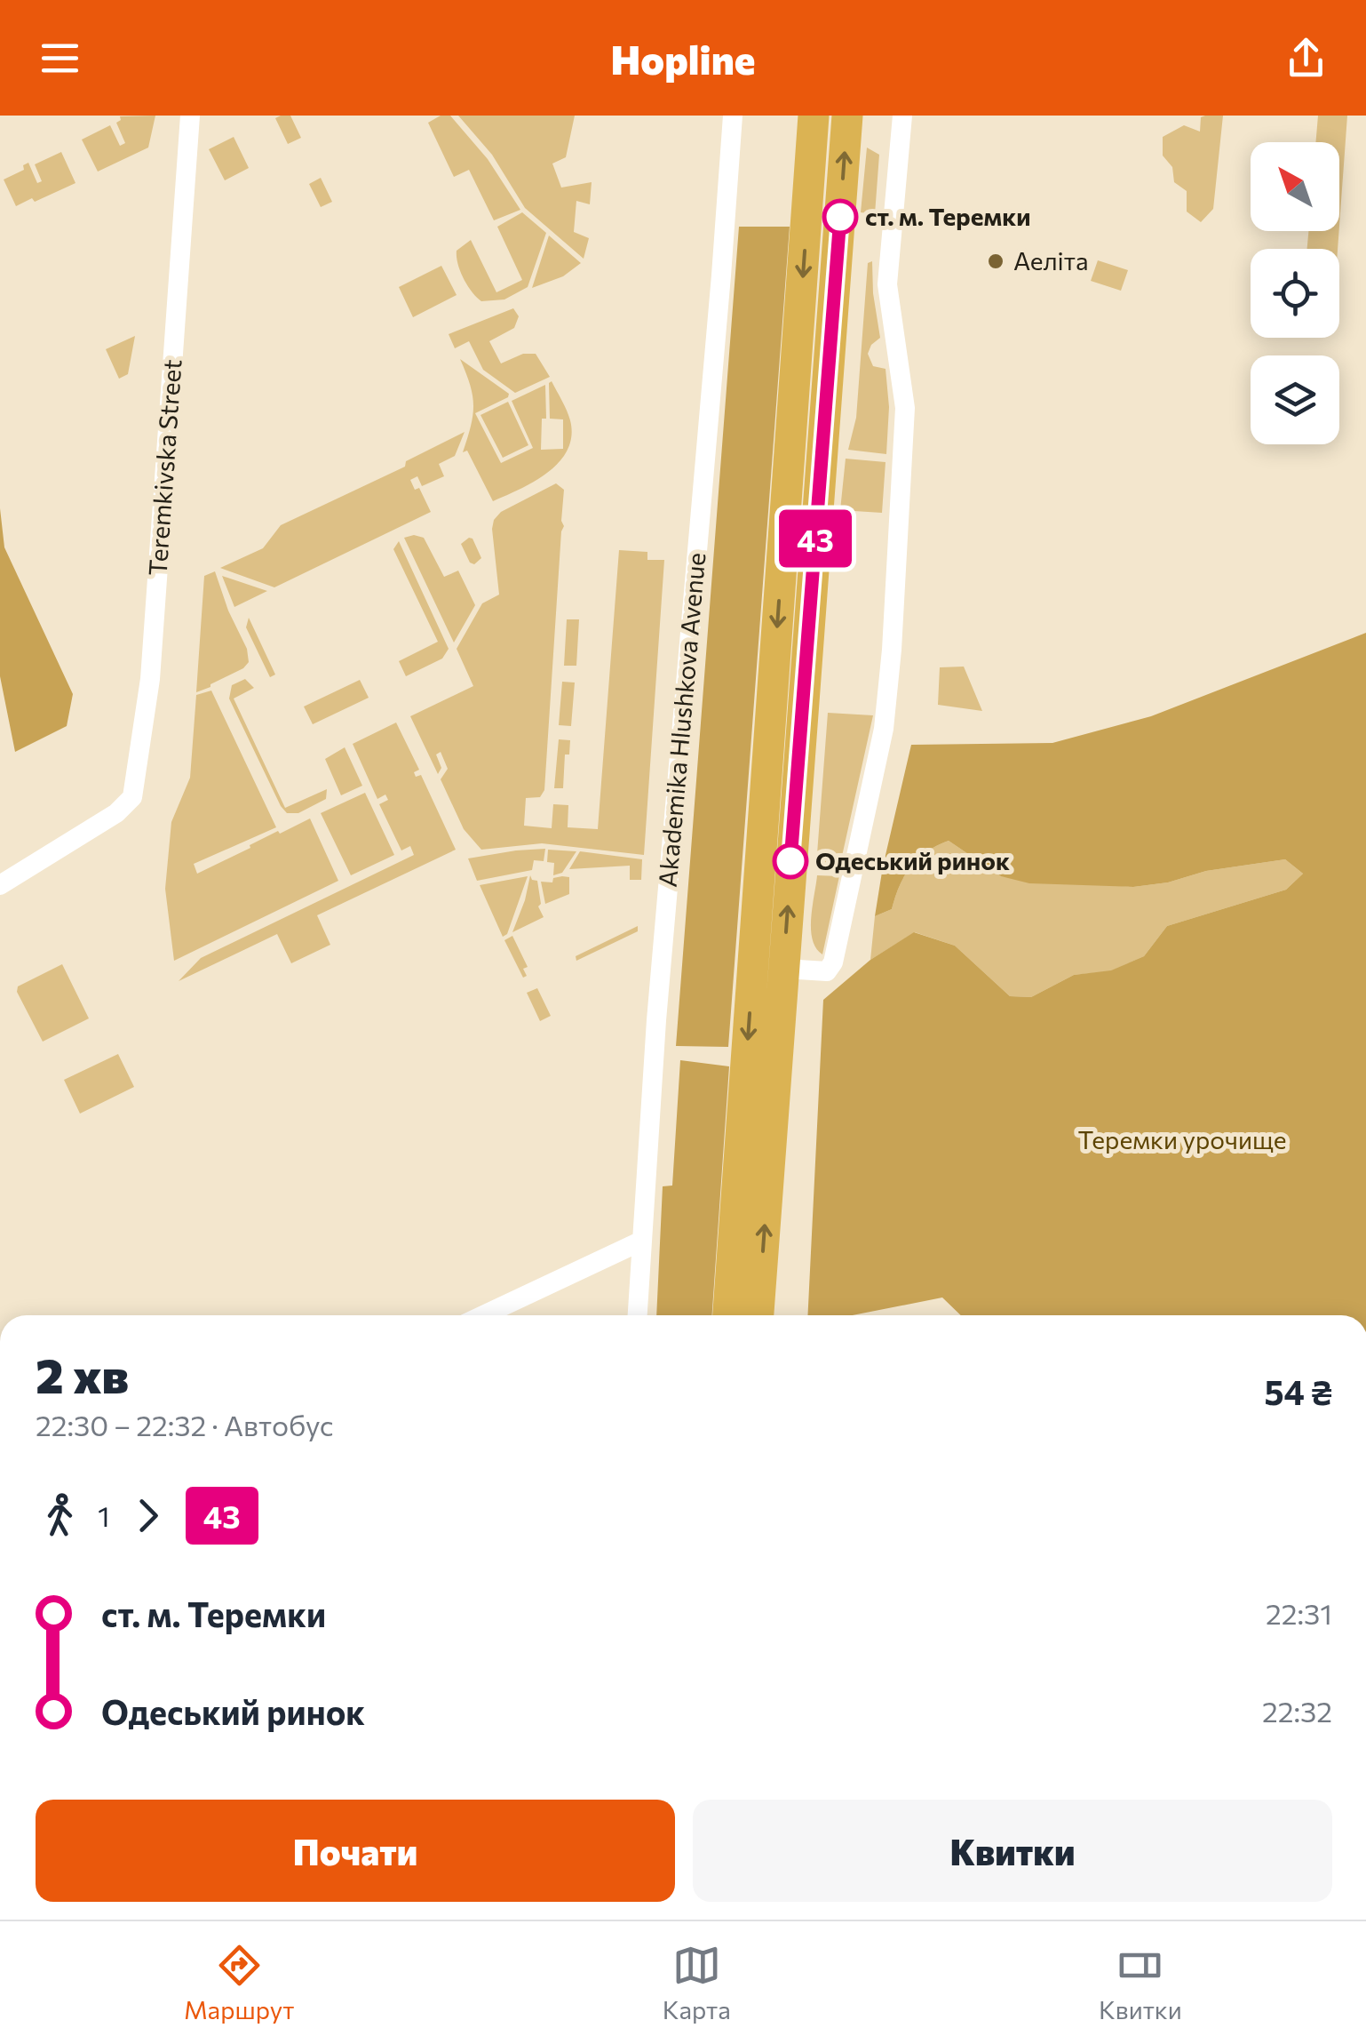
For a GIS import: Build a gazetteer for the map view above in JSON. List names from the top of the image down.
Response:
{
  "streets": {
    "street": ["Teremkivska Street", "Akademika Hlushkova Avenue"]
  },
  "parks": ["Теремки урочище"],
  "places": ["ст. м. Теремки", "Аеліта", "Одеський ринок"],
  "lines": ["bus line 43"],
  "north": "top left",
  "page": {
    "header": "Hopline",
    "on_map": "43",
    "heading": ["2 хв", "22:30 – 22:32 · Автобус", "54 ₴"],
    "legs": ["1", "43"],
    "list": [
      {
        "name": "ст. м. Теремки",
        "value": "22:31"
      },
      {
        "name": "Одеський ринок",
        "value": "22:32"
      }
    ],
    "buttons": ["Почати", "Квитки"],
    "tabs": ["Маршрут", "Карта", "Квитки"]
  }
}
